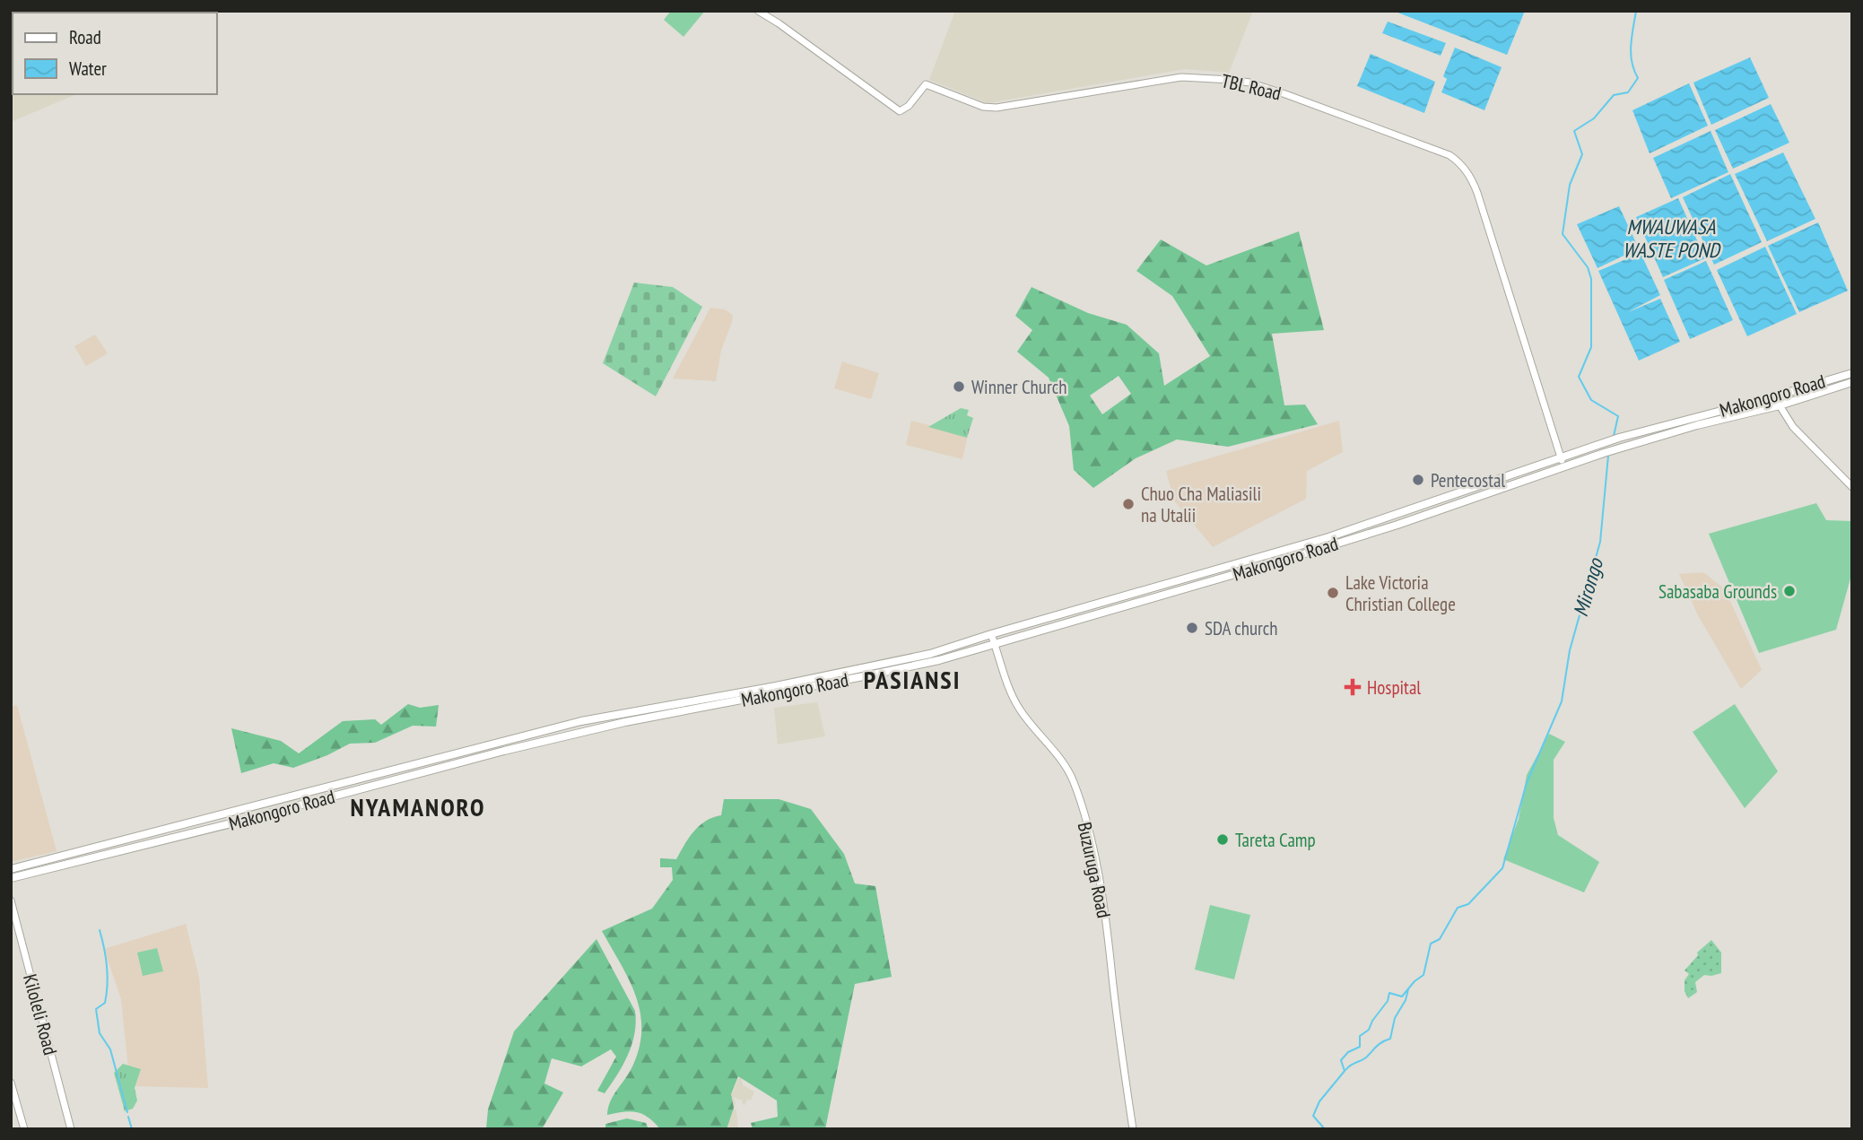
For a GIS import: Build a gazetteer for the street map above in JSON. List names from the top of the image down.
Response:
{
  "streets": {
    "main road": ["Makongoro Road"],
    "street": ["TBL Road", "Buzuruga Road", "Kiloleli Road"]
  },
  "crossings": [
    ["TBL Road", "Makongoro Road"],
    ["Makongoro Road", "Buzuruga Road"]
  ],
  "districts": ["PASIANSI", "NYAMANORO"],
  "water": ["MWAUWASA WASTE POND", "Mirongo"],
  "places": {
    "other": [
      "Winner Church",
      "Pentecostal",
      "Chuo Cha Maliasili na Utalii",
      "Sabasaba Grounds",
      "Lake Victoria Christian College",
      "SDA church",
      "Tareta Camp"
    ],
    "health": ["Hospital"]
  },
  "legend": ["Road", "Water"]
}
